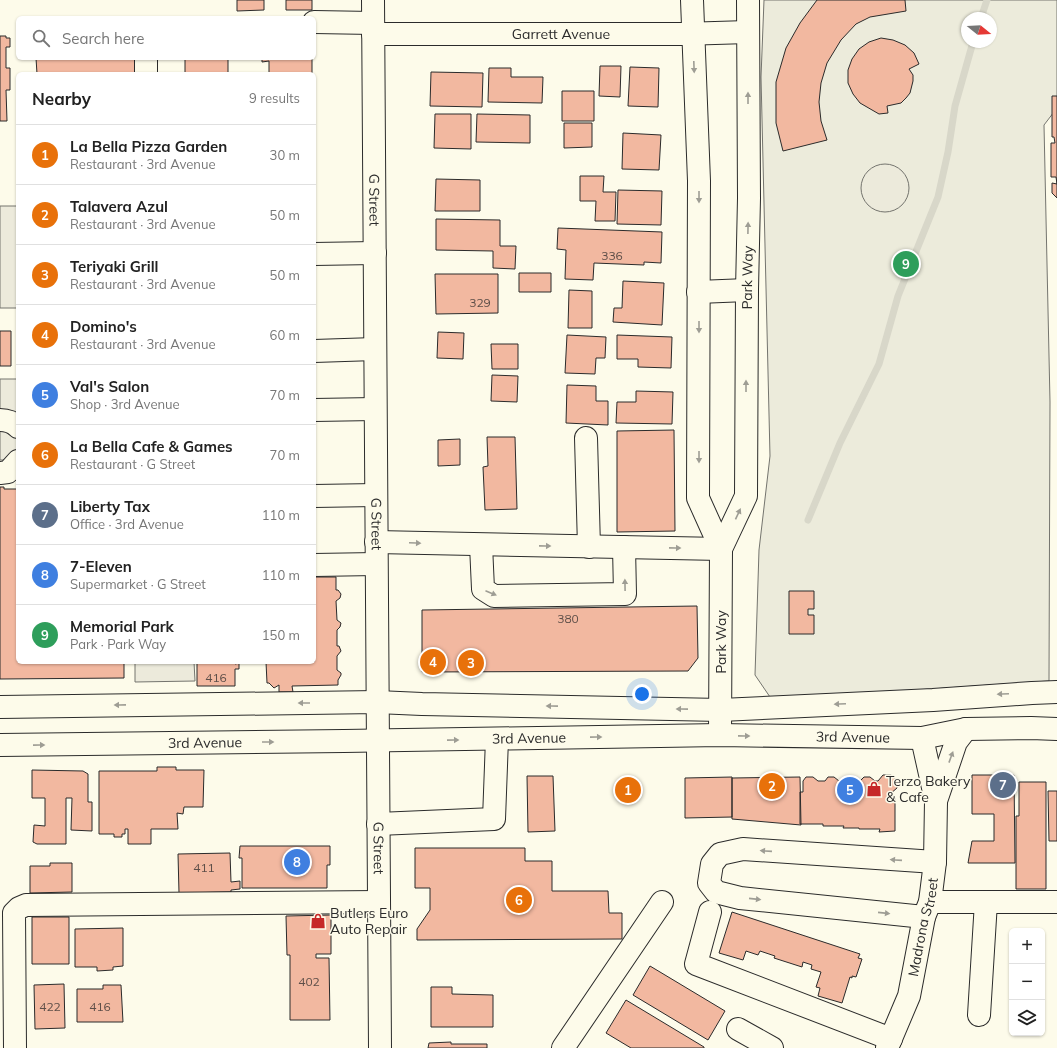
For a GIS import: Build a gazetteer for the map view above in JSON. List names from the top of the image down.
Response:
{
  "streets": {
    "street": [
      "Garrett Avenue",
      "G Street",
      "Park Way",
      "3rd Avenue",
      "Madrona Street"
    ]
  },
  "crossings": [
    ["Garrett Avenue", "G Street"],
    ["Garrett Avenue", "Park Way"],
    ["G Street", "3rd Avenue"],
    ["Park Way", "3rd Avenue"],
    ["3rd Avenue", "Madrona Street"]
  ],
  "places": {
    "shop": ["Terzo Bakery & Cafe", "Butlers Euro Auto Repair"]
  },
  "house_numbers": [
    "336",
    "329",
    "380",
    "416",
    "411",
    "402",
    "422",
    "416"
  ],
  "north": "right",
  "page": {
    "search": "Search here",
    "heading": ["Nearby", "9 results"],
    "list": [
      {
        "mark": "1",
        "name": "La Bella Pizza Garden",
        "note": "Restaurant · 3rd Avenue",
        "value": "30 m"
      },
      {
        "mark": "2",
        "name": "Talavera Azul",
        "note": "Restaurant · 3rd Avenue",
        "value": "50 m"
      },
      {
        "mark": "3",
        "name": "Teriyaki Grill",
        "note": "Restaurant · 3rd Avenue",
        "value": "50 m"
      },
      {
        "mark": "4",
        "name": "Domino's",
        "note": "Restaurant · 3rd Avenue",
        "value": "60 m"
      },
      {
        "mark": "5",
        "name": "Val's Salon",
        "note": "Shop · 3rd Avenue",
        "value": "70 m"
      },
      {
        "mark": "6",
        "name": "La Bella Cafe & Games",
        "note": "Restaurant · G Street",
        "value": "70 m"
      },
      {
        "mark": "7",
        "name": "Liberty Tax",
        "note": "Office · 3rd Avenue",
        "value": "110 m"
      },
      {
        "mark": "8",
        "name": "7-Eleven",
        "note": "Supermarket · G Street",
        "value": "110 m"
      },
      {
        "mark": "9",
        "name": "Memorial Park",
        "note": "Park · Park Way",
        "value": "150 m"
      }
    ],
    "pins": [
      "9",
      "4",
      "3",
      "7",
      "2",
      "1",
      "5",
      "8",
      "6"
    ],
    "map_buttons": ["+", "−"]
  }
}
